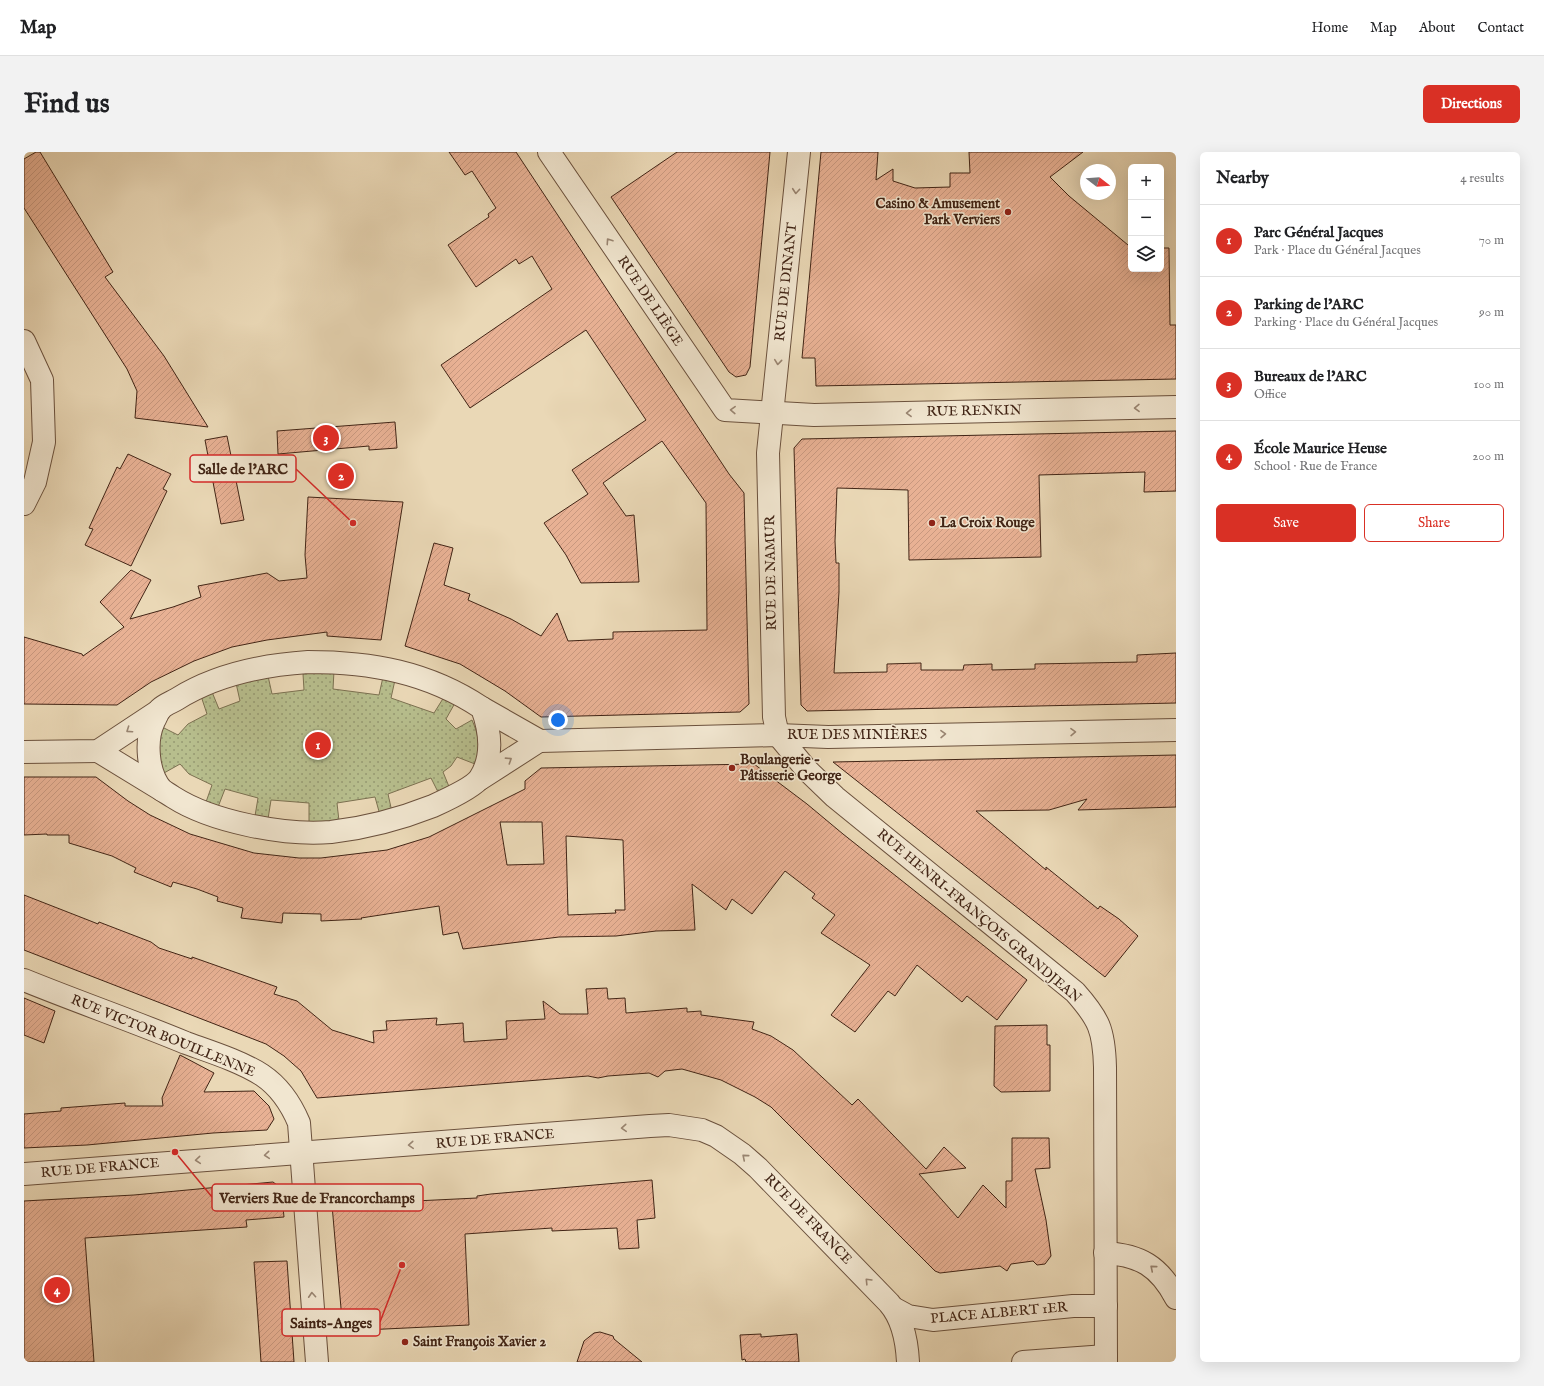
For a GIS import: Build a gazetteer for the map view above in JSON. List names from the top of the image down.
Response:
{
  "streets": {
    "street": [
      "RUE DE DINANT",
      "RUE DE LIÈGE",
      "RUE RENKIN",
      "RUE DE NAMUR",
      "RUE DES MINIÈRES",
      "RUE HENRI-FRANÇOIS GRANDJEAN",
      "RUE VICTOR BOUILLENNE",
      "RUE DE FRANCE",
      "PLACE ALBERT 1ER"
    ]
  },
  "crossings": [
    ["RUE DE DINANT", "RUE DE LIÈGE"],
    ["RUE DE DINANT", "RUE RENKIN"],
    ["RUE DE DINANT", "RUE DE NAMUR"],
    ["RUE DE LIÈGE", "RUE RENKIN"],
    ["RUE DE LIÈGE", "RUE DE NAMUR"],
    ["RUE RENKIN", "RUE DE NAMUR"],
    ["RUE DE NAMUR", "RUE DES MINIÈRES"],
    ["RUE DE NAMUR", "RUE HENRI-FRANÇOIS GRANDJEAN"],
    ["RUE DES MINIÈRES", "RUE HENRI-FRANÇOIS GRANDJEAN"],
    ["RUE VICTOR BOUILLENNE", "RUE DE FRANCE"],
    ["RUE DE FRANCE", "PLACE ALBERT 1ER"]
  ],
  "one_way": [
    "RUE DE DINANT",
    "RUE DE LIÈGE",
    "RUE RENKIN",
    "RUE DES MINIÈRES",
    "RUE VICTOR BOUILLENNE",
    "RUE DE FRANCE"
  ],
  "places": [
    "Casino & Amusement Park Verviers",
    "Salle de l'ARC",
    "La Croix Rouge",
    "Boulangerie - Pâtisserie George",
    "Verviers Rue de Francorchamps",
    "Saints-Anges",
    "Saint François Xavier 2"
  ],
  "north": "right",
  "page": {
    "header": "Map",
    "nav": [
      "Home",
      "Map",
      "About",
      "Contact"
    ],
    "buttons": [
      "Directions",
      ["Save", "Share"]
    ],
    "title": "Find us",
    "heading": ["Nearby", "4 results"],
    "map_buttons": ["+", "−"],
    "list": [
      {
        "mark": "1",
        "name": "Parc Général Jacques",
        "note": "Park · Place du Général Jacques",
        "value": "70 m"
      },
      {
        "mark": "2",
        "name": "Parking de l'ARC",
        "note": "Parking · Place du Général Jacques",
        "value": "90 m"
      },
      {
        "mark": "3",
        "name": "Bureaux de l'ARC",
        "note": "Office",
        "value": "100 m"
      },
      {
        "mark": "4",
        "name": "École Maurice Heuse",
        "note": "School · Rue de France",
        "value": "200 m"
      }
    ],
    "pins": [
      "3",
      "2",
      "1",
      "4"
    ]
  }
}
